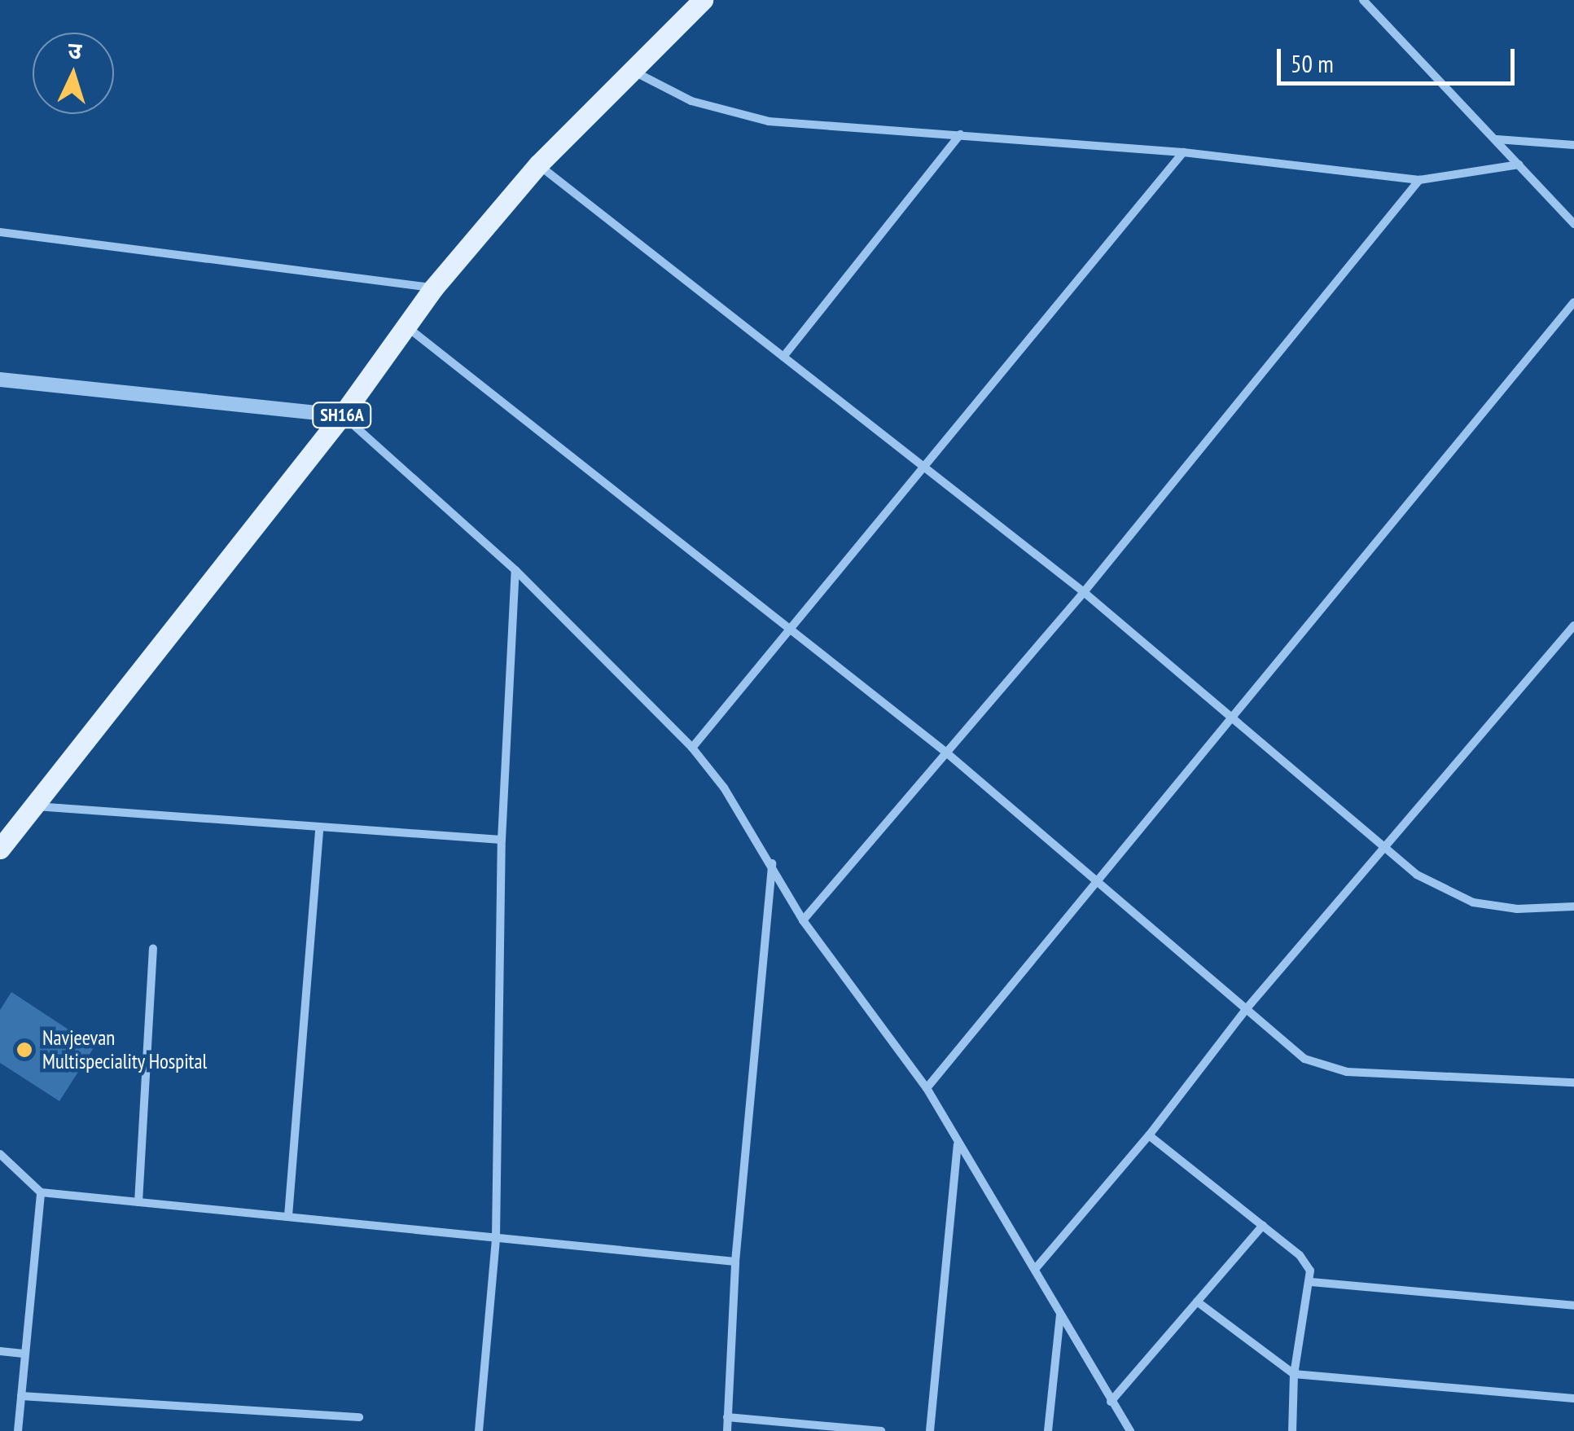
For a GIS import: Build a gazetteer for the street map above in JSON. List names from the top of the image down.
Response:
{
  "streets": {
    "main road": ["SH16A"]
  },
  "places": ["Navjeevan Multispeciality Hospital"],
  "scale_bar": "50 m",
  "north": "top"
}
